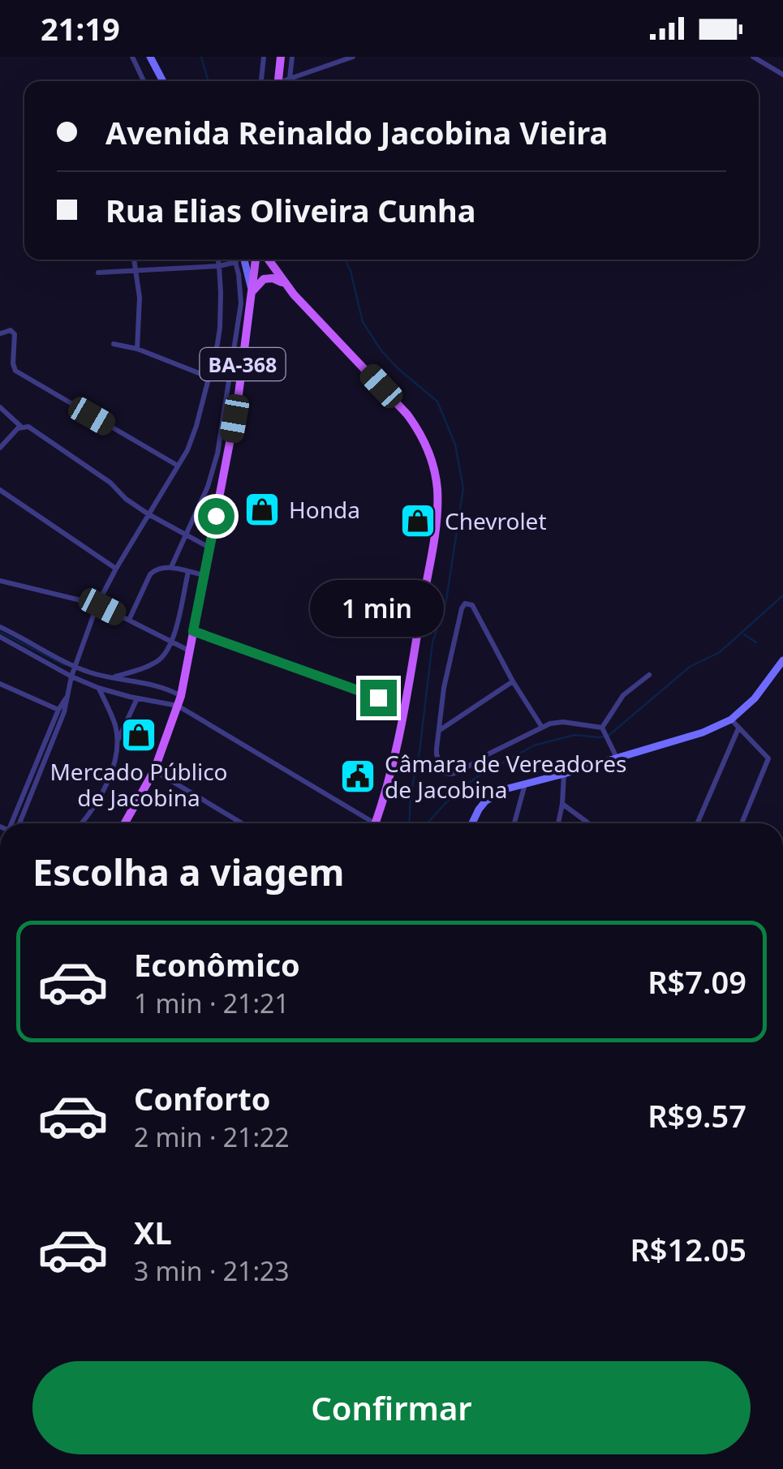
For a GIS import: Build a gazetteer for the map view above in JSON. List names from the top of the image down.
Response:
{
  "streets": {
    "main road": ["BA-368"]
  },
  "places": {
    "shop": ["Honda", "Chevrolet", "Mercado Público de Jacobina"],
    "public building": ["Câmara de Vereadores de Jacobina"]
  },
  "page": {
    "status": "21:19",
    "banner": ["Avenida Reinaldo Jacobina Vieira", "Rua Elias Oliveira Cunha"],
    "bubble": "1 min",
    "heading": "Escolha a viagem",
    "list": [
      {
        "name": "Econômico",
        "note": "1 min · 21:21",
        "value": "R$7.09"
      },
      {
        "name": "Conforto",
        "note": "2 min · 21:22",
        "value": "R$9.57"
      },
      {
        "name": "XL",
        "note": "3 min · 21:23",
        "value": "R$12.05"
      }
    ],
    "buttons": "Confirmar"
  }
}
